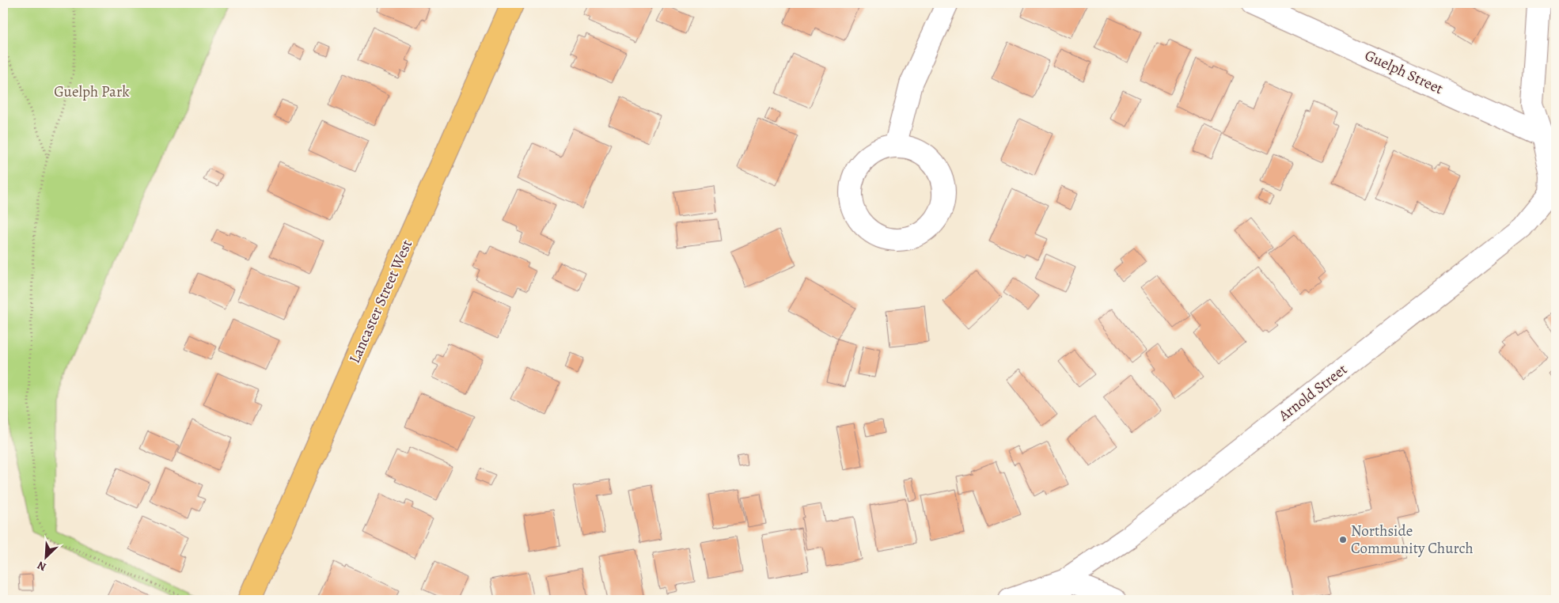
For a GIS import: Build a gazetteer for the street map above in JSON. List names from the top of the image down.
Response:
{
  "streets": {
    "main road": ["Lancaster Street West"],
    "street": ["Guelph Street", "Arnold Street"]
  },
  "crossings": [
    ["Guelph Street", "Arnold Street"]
  ],
  "parks": ["Guelph Park"],
  "places": ["Northside Community Church"],
  "north": "bottom left"
}
